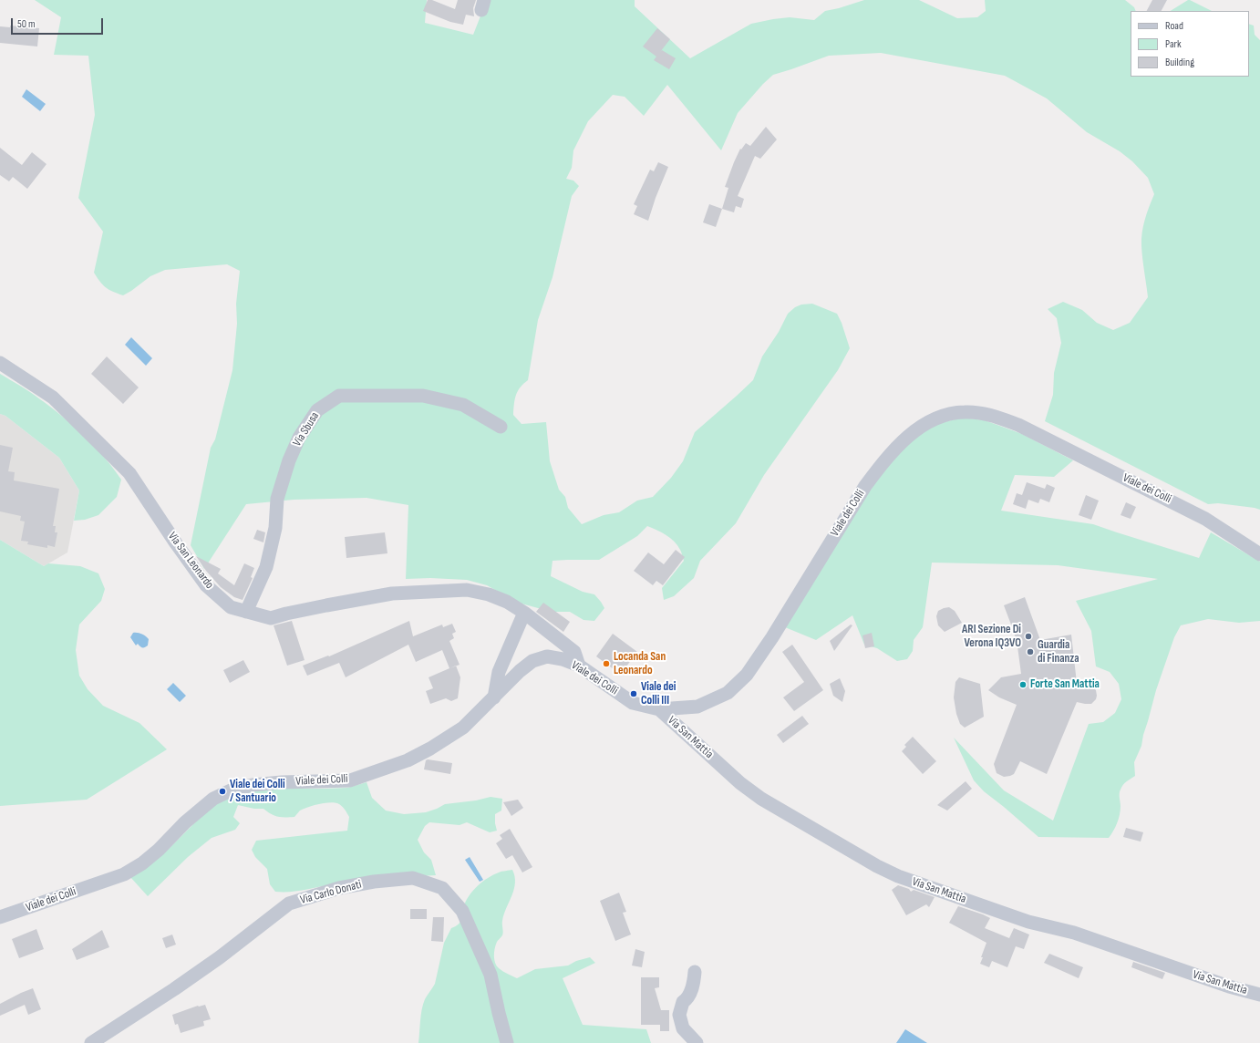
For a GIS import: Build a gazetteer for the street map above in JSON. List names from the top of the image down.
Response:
{
  "streets": {
    "street": [
      "Via Sbusa",
      "Viale dei Colli",
      "Via San Leonardo",
      "Via San Mattia",
      "Via Carlo Donati"
    ]
  },
  "crossings": [
    ["Via Sbusa", "Via San Leonardo"],
    ["Viale dei Colli", "Via San Leonardo"],
    ["Viale dei Colli", "Via San Mattia"]
  ],
  "places": [
    "ARI Sezione Di Verona IQ3VO",
    "Guardia di Finanza",
    "Locanda San Leonardo",
    "Forte San Mattia",
    "Viale dei Colli III",
    "Viale dei Colli / Santuario"
  ],
  "legend": ["Road", "Park", "Building"],
  "scale_bar": "50 m"
}
